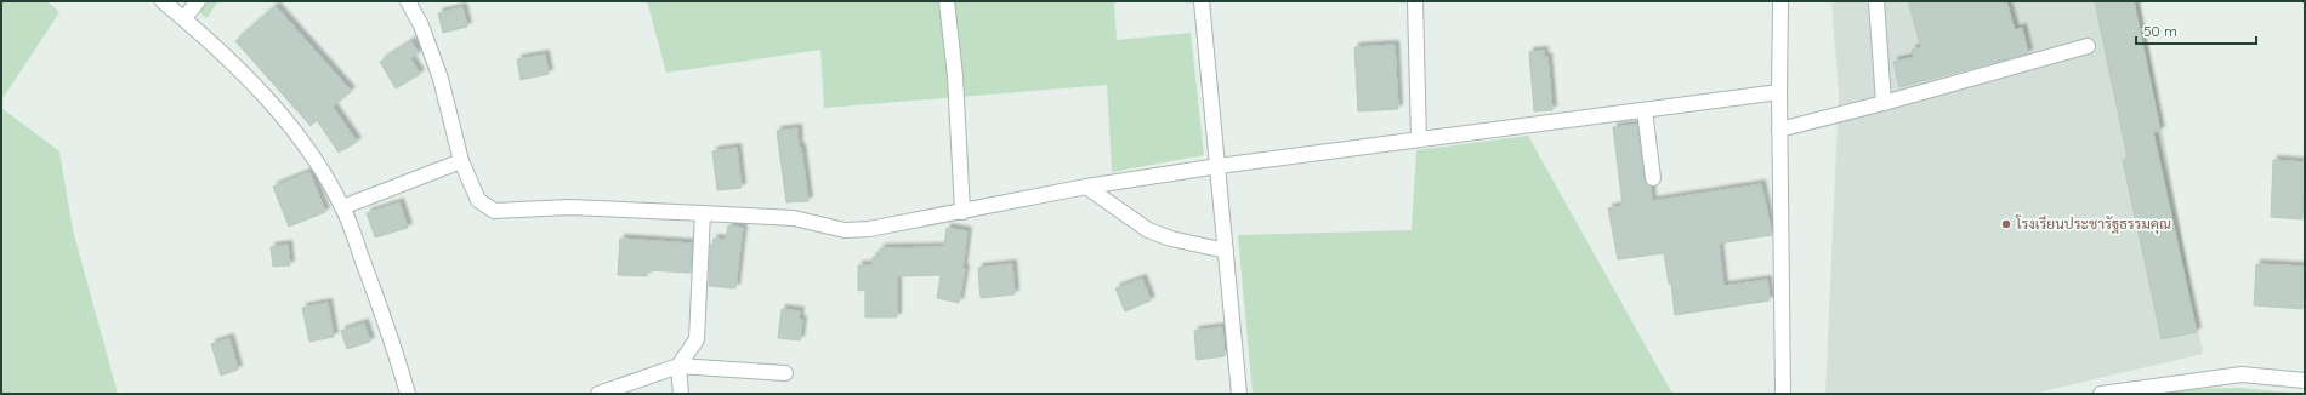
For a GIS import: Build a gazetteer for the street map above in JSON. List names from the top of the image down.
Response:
{
  "places": ["โรงเรียนประชารัฐธรรมคุณ"],
  "scale_bar": "50 m"
}
